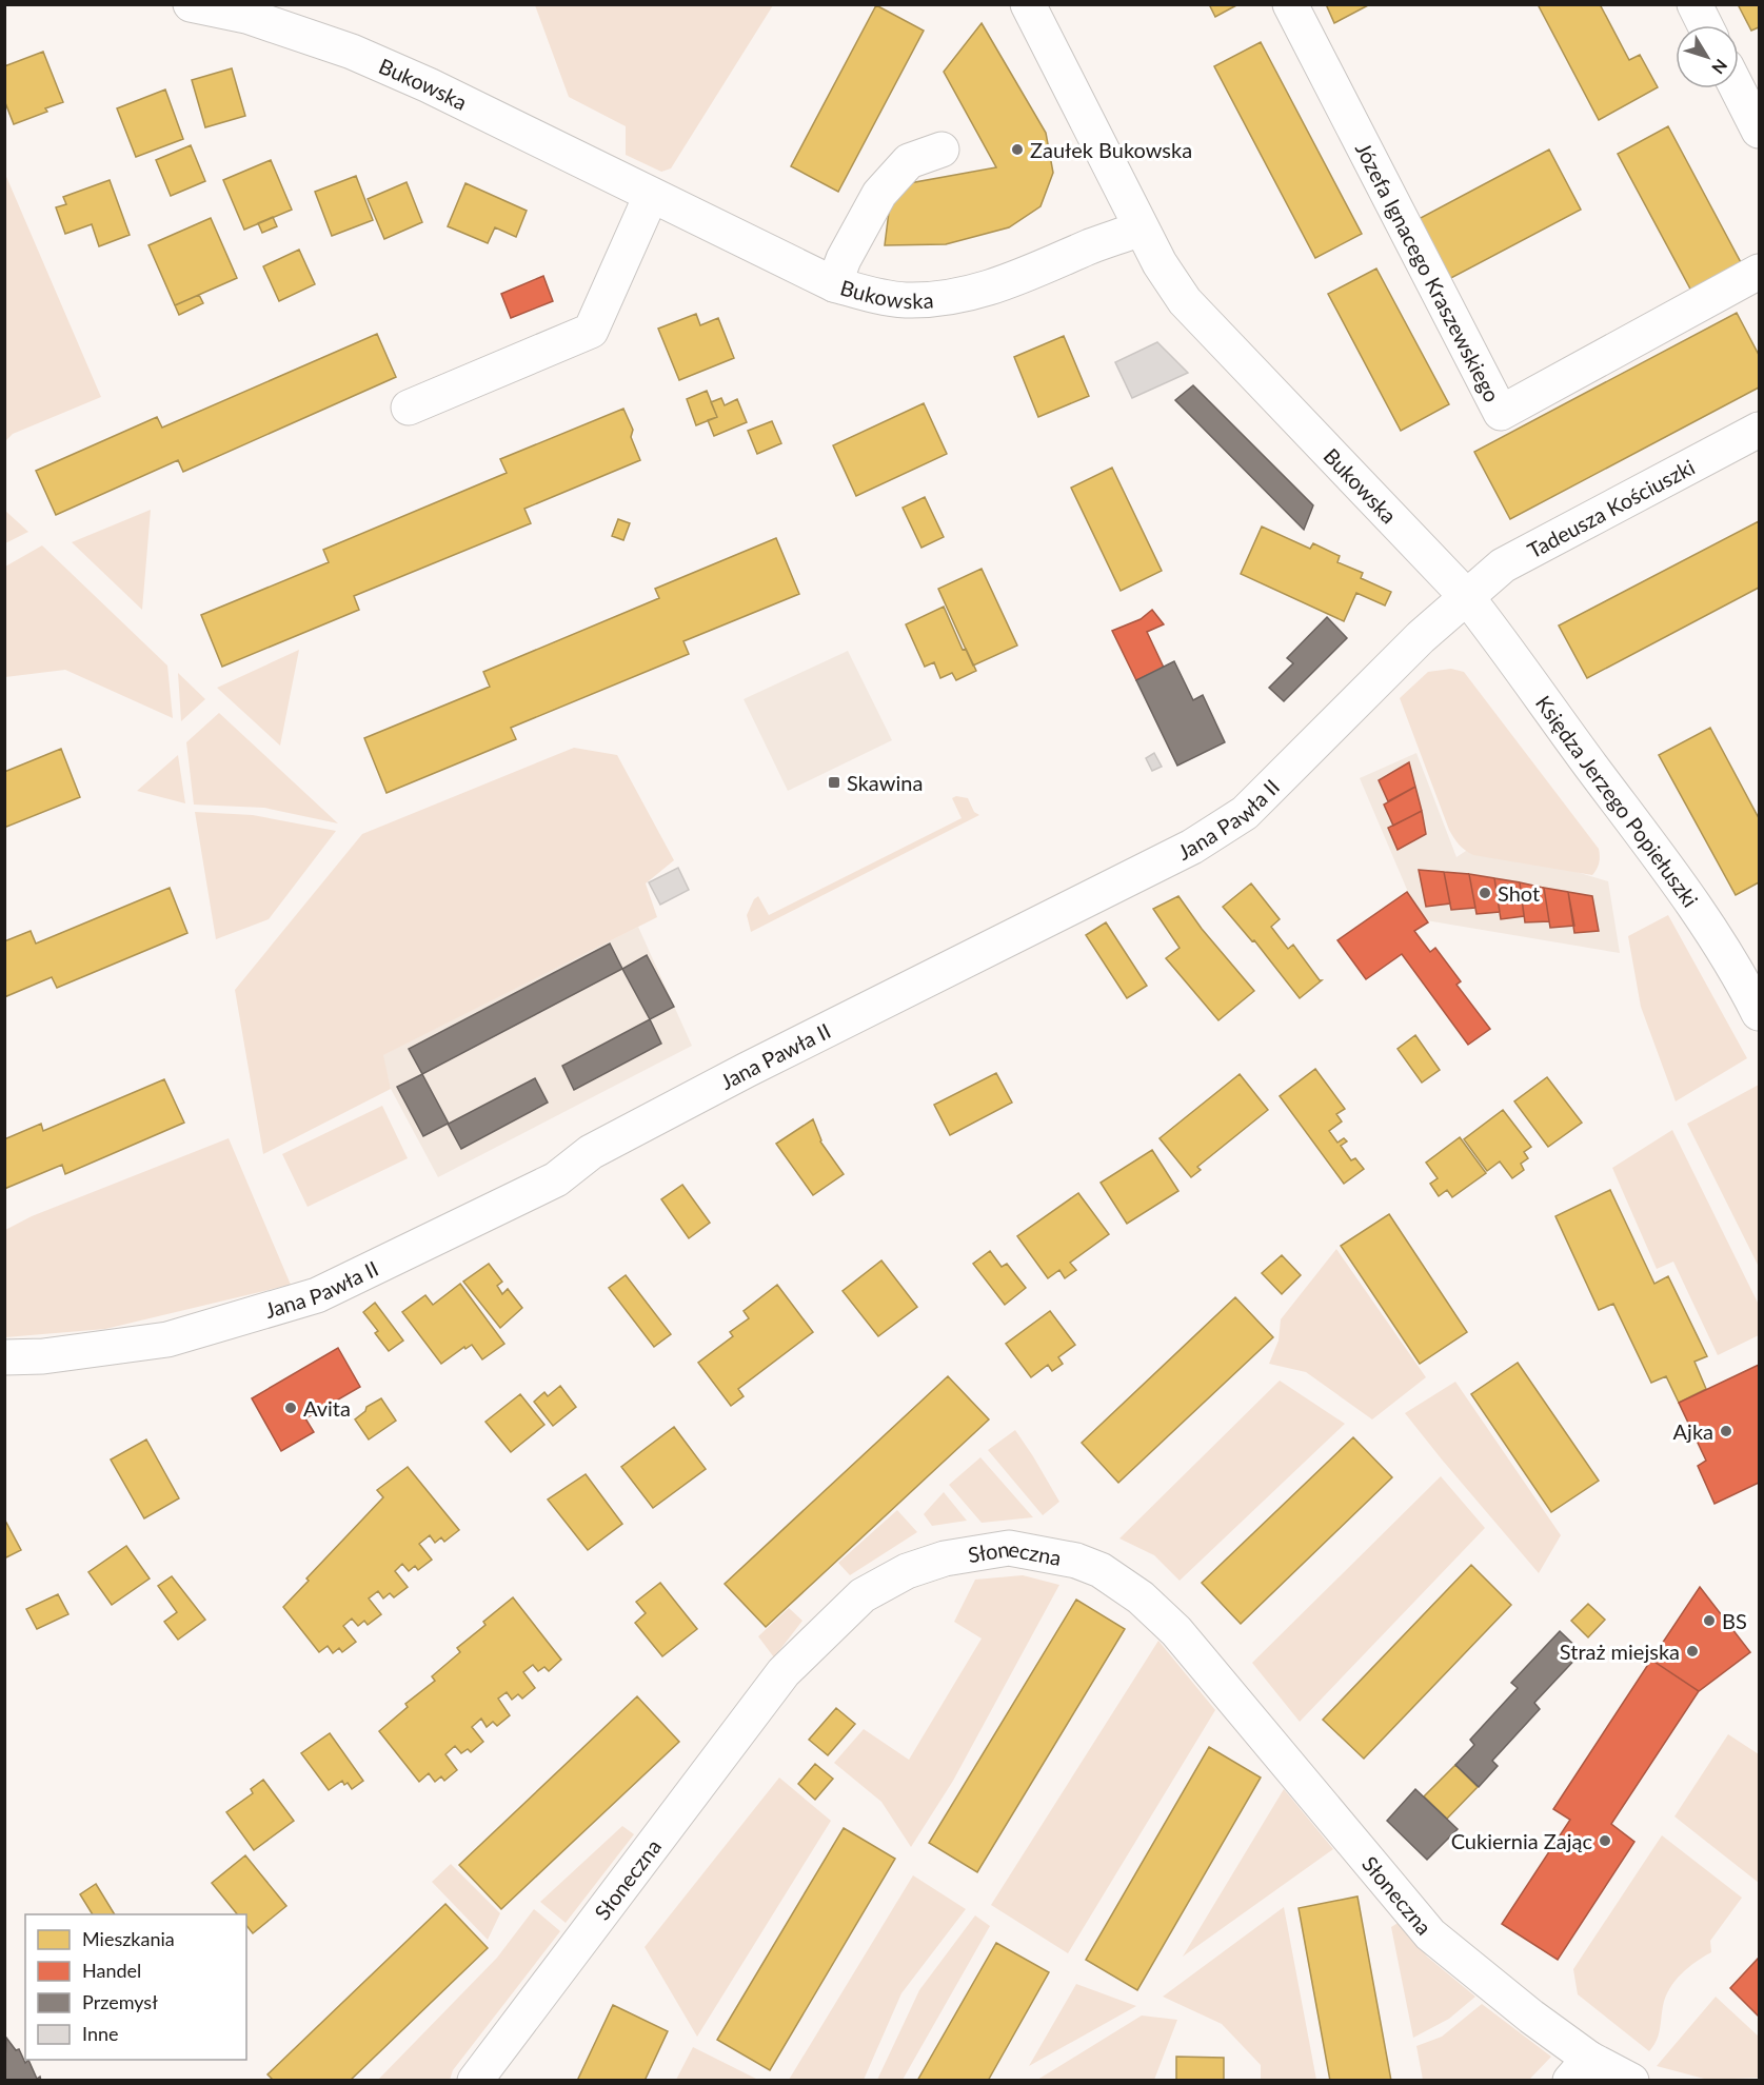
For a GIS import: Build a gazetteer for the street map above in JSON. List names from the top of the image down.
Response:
{
  "streets": {
    "street": [
      "Bukowska",
      "Józefa Ignacego Kraszewskiego",
      "Tadeusza Kościuszki",
      "Księdza Jerzego Popiełuszki",
      "Jana Pawła II",
      "Słoneczna"
    ]
  },
  "crossings": [
    ["Bukowska", "Tadeusza Kościuszki"],
    ["Bukowska", "Księdza Jerzego Popiełuszki"],
    ["Bukowska", "Jana Pawła II"],
    ["Tadeusza Kościuszki", "Księdza Jerzego Popiełuszki"],
    ["Tadeusza Kościuszki", "Jana Pawła II"],
    ["Księdza Jerzego Popiełuszki", "Jana Pawła II"]
  ],
  "places": {
    "other": [
      "Zaułek Bukowska",
      "Shot",
      "Avita",
      "Ajka",
      "BS",
      "Straż miejska",
      "Cukiernia Zając"
    ],
    "transit": ["Skawina"]
  },
  "legend": [
    "Mieszkania",
    "Handel",
    "Przemysł",
    "Inne"
  ],
  "north": "bottom right"
}
